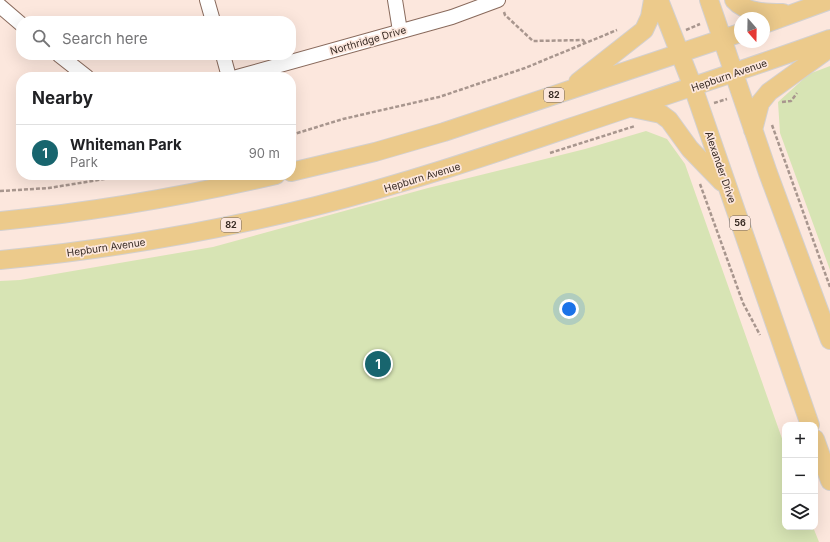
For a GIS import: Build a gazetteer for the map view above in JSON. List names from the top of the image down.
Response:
{
  "streets": {
    "main road": [
      "Hepburn Avenue",
      "82",
      "Alexander Drive",
      "56"
    ],
    "street": ["Northridge Drive"]
  },
  "crossings": [
    ["Hepburn Avenue", "Alexander Drive"],
    ["82", "Alexander Drive"]
  ],
  "north": "bottom",
  "page": {
    "search": "Search here",
    "heading": "Nearby",
    "list": [
      {
        "mark": "1",
        "name": "Whiteman Park",
        "note": "Park",
        "value": "90 m"
      }
    ],
    "pins": "1",
    "map_buttons": ["+", "−"]
  }
}
